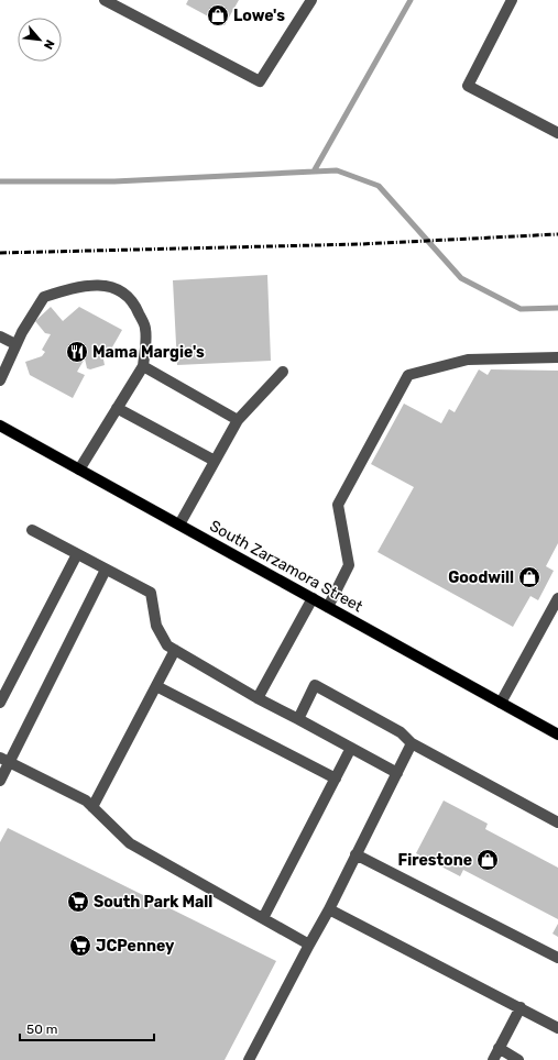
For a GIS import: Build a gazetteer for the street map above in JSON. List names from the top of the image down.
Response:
{
  "streets": {
    "main road": ["South Zarzamora Street"]
  },
  "places": {
    "shop": ["Lowe's", "Goodwill", "Firestone"],
    "restaurant": ["Mama Margie's"],
    "supermarket": ["South Park Mall", "JCPenney"]
  },
  "scale_bar": "50 m",
  "north": "bottom right"
}
